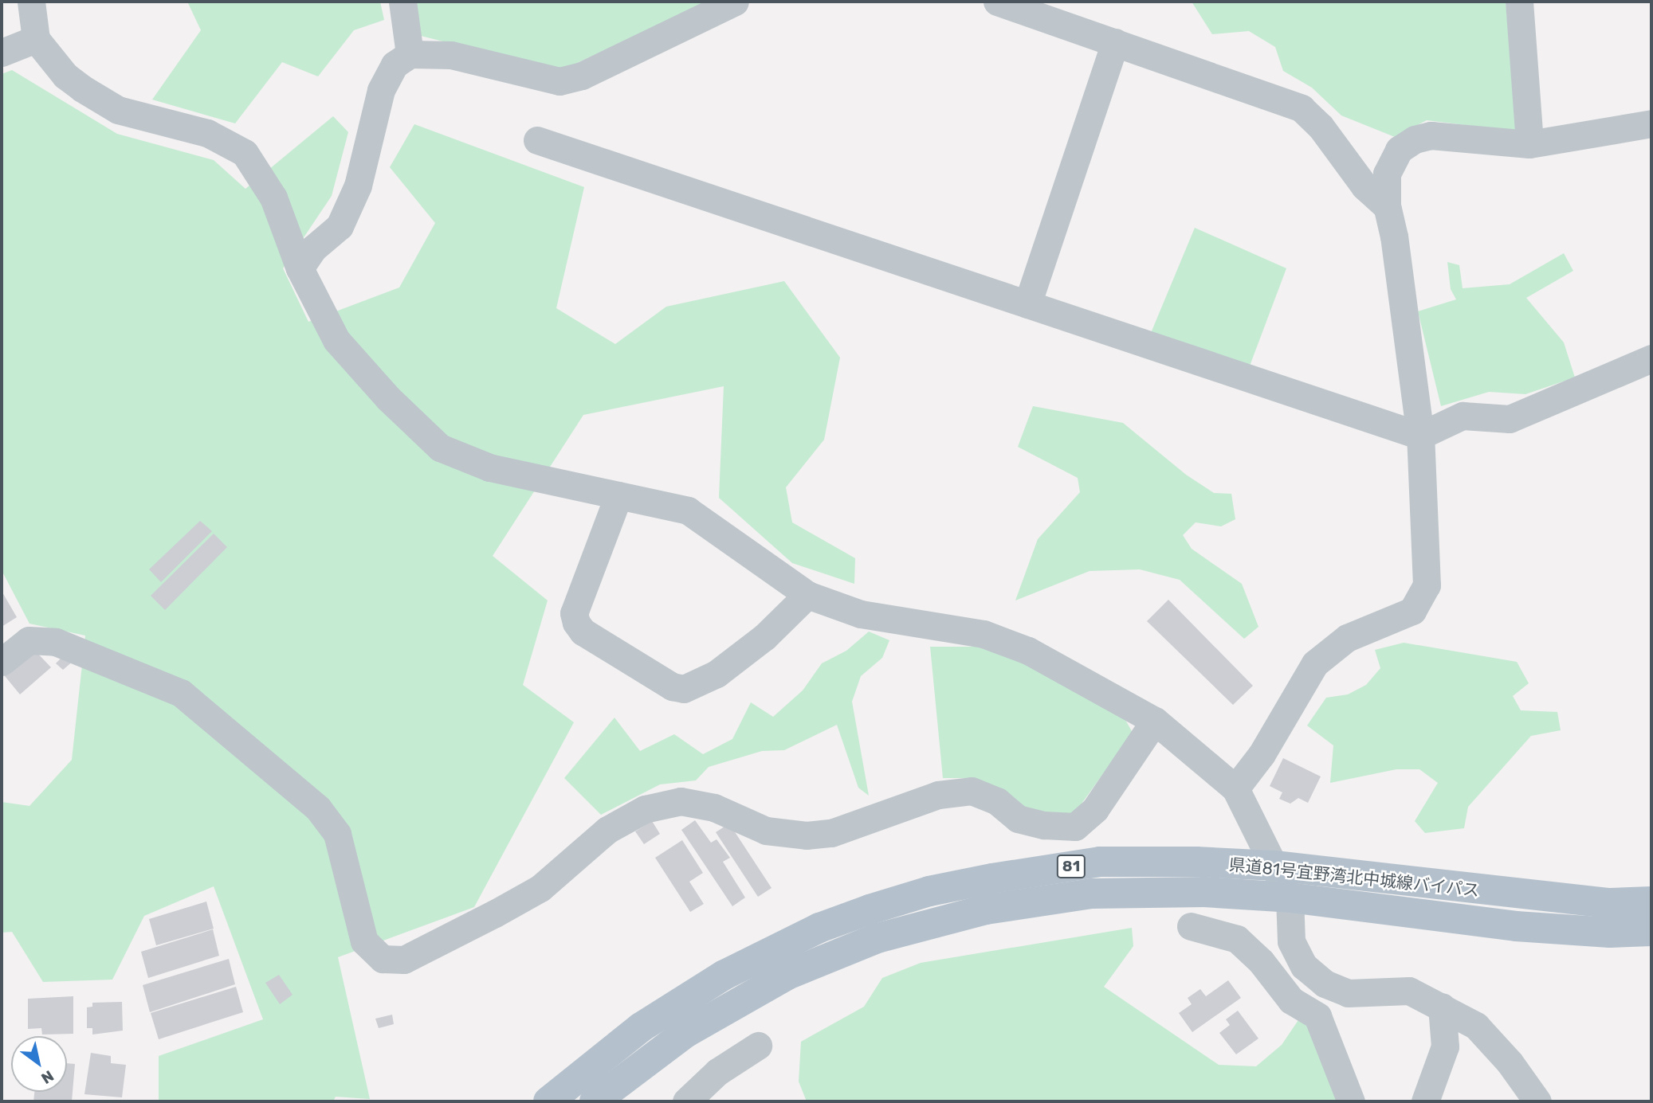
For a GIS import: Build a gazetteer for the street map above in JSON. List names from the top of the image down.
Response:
{
  "streets": {
    "main road": ["81", "県道81号宜野湾北中城線バイパス"]
  },
  "north": "bottom right"
}
